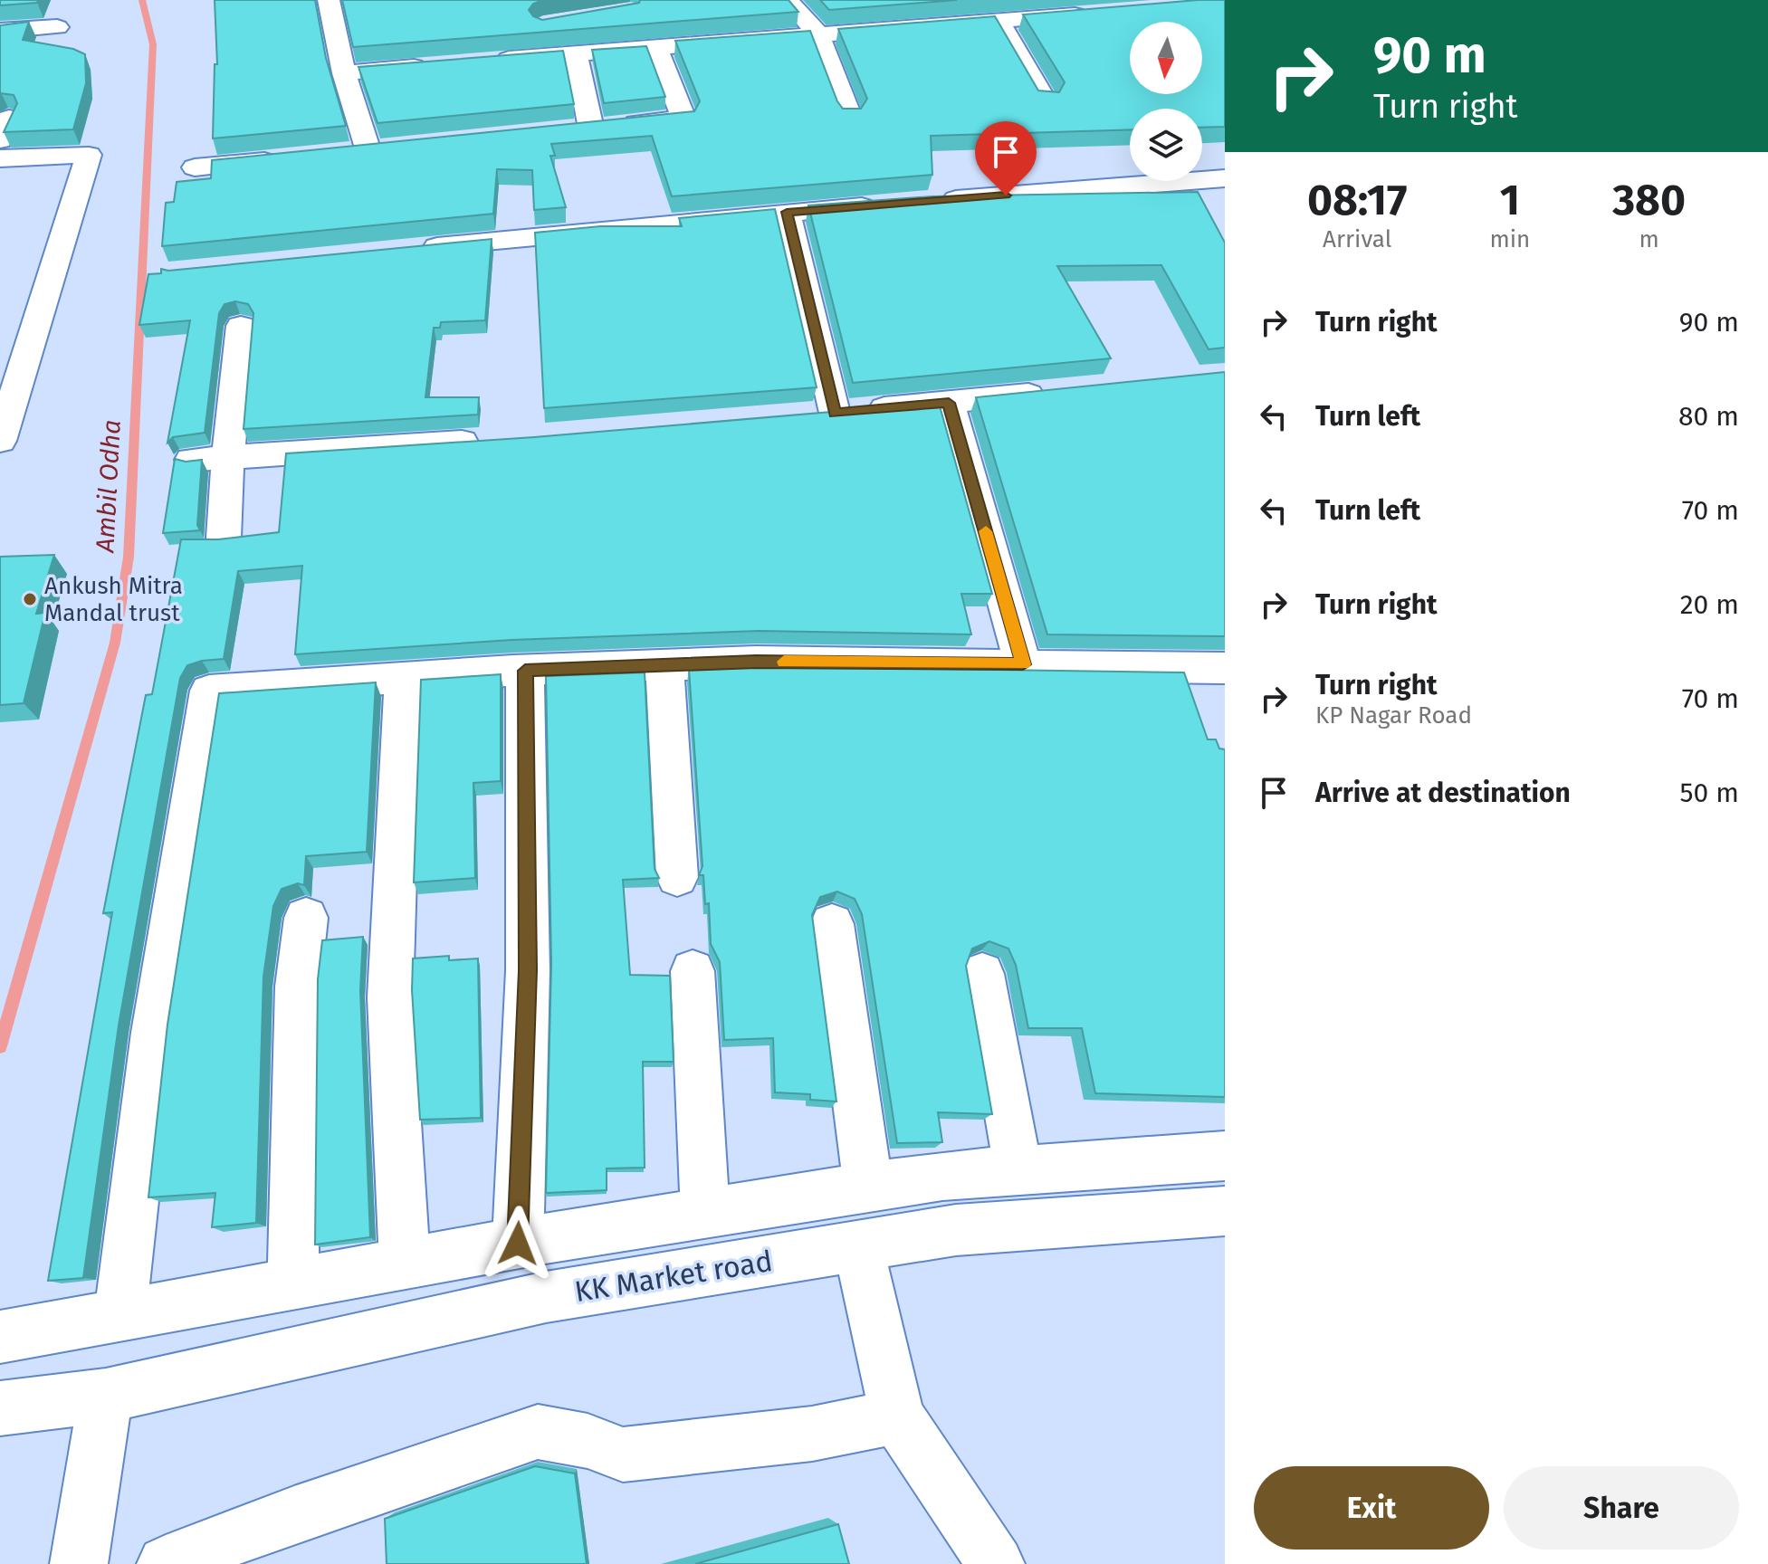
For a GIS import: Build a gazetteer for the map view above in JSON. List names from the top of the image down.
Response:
{
  "streets": {
    "street": ["KK Market road"]
  },
  "water": ["Ambil Odha"],
  "places": ["Ankush Mitra Mandal trust"],
  "north": "bottom",
  "page": {
    "turn": ["90 m", "Turn right"],
    "eta": [
      "08:17",
      "Arrival",
      "1",
      "min",
      "380",
      "m"
    ],
    "list": [
      {
        "name": "Turn right",
        "value": "90 m"
      },
      {
        "name": "Turn left",
        "value": "80 m"
      },
      {
        "name": "Turn left",
        "value": "70 m"
      },
      {
        "name": "Turn right",
        "value": "20 m"
      },
      {
        "name": "Turn right",
        "note": "KP Nagar Road",
        "value": "70 m"
      },
      {
        "name": "Arrive at destination",
        "value": "50 m"
      }
    ],
    "buttons": ["Exit", "Share"]
  }
}
